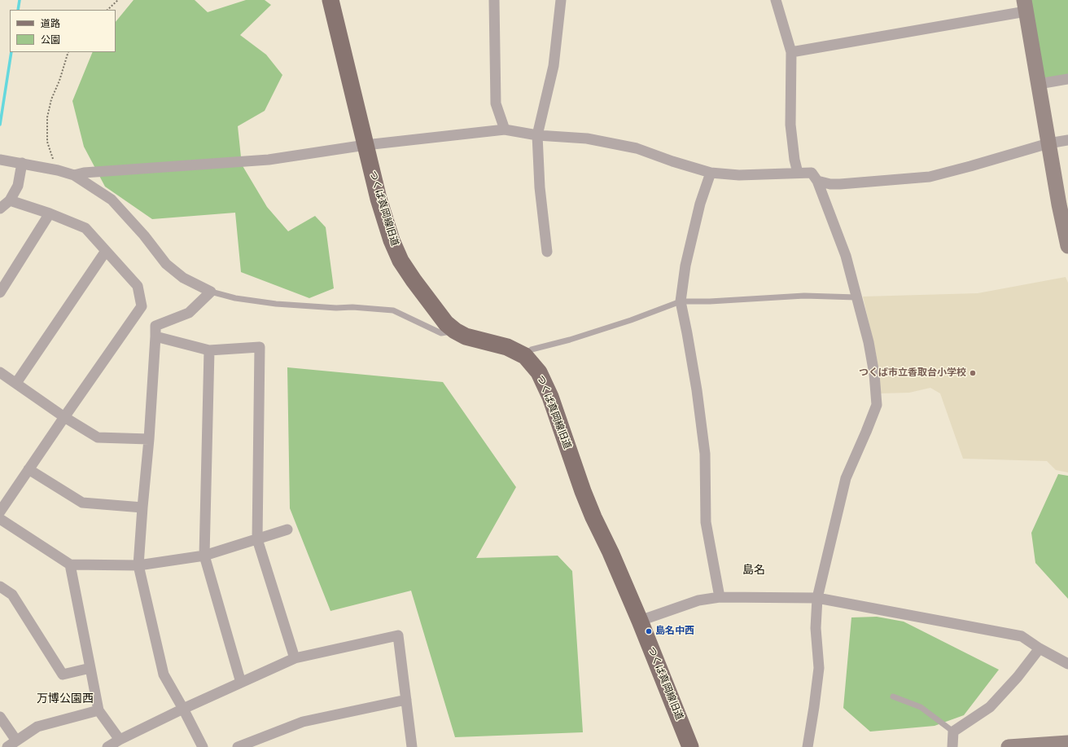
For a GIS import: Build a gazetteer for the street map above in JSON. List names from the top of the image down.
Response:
{
  "streets": {
    "main road": ["つくば真岡線旧道"]
  },
  "districts": ["島名", "万博公園西"],
  "places": ["つくば市立香取台小学校", "島名中西"],
  "legend": ["道路", "公園"]
}
